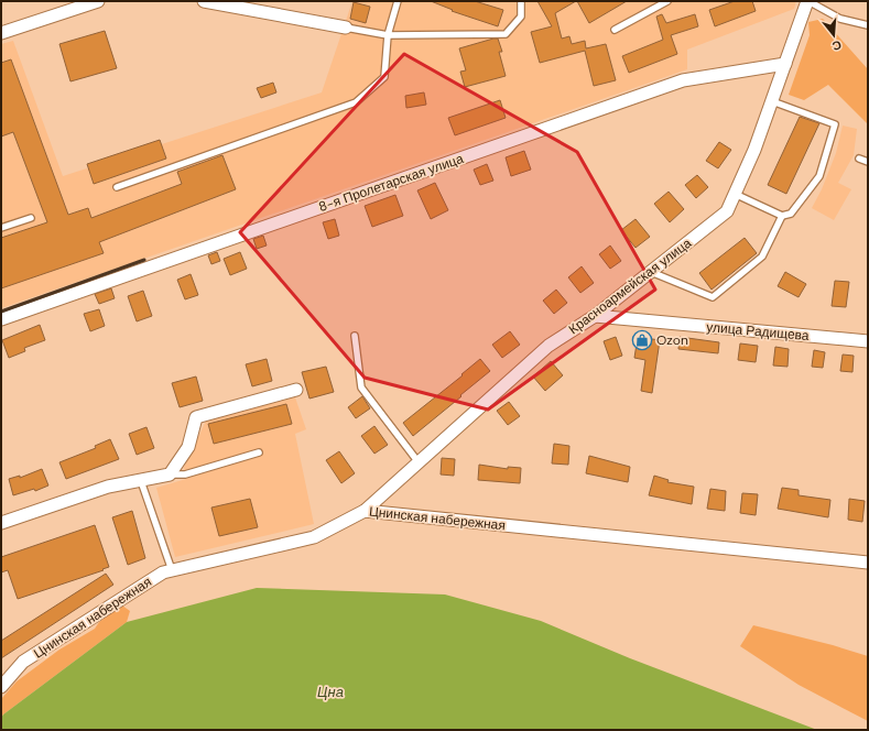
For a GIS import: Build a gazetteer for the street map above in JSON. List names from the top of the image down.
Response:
{
  "streets": {
    "street": [
      "8-я Пролетарская улица",
      "Красноармейская улица",
      "улица Радищева",
      "Цнинская набережная"
    ]
  },
  "crossings": [
    ["8-я Пролетарская улица", "Красноармейская улица"],
    ["Красноармейская улица", "улица Радищева"],
    ["Красноармейская улица", "Цнинская набережная"]
  ],
  "water": ["Цна"],
  "places": {
    "shop": ["Ozon"]
  },
  "north": "bottom"
}
